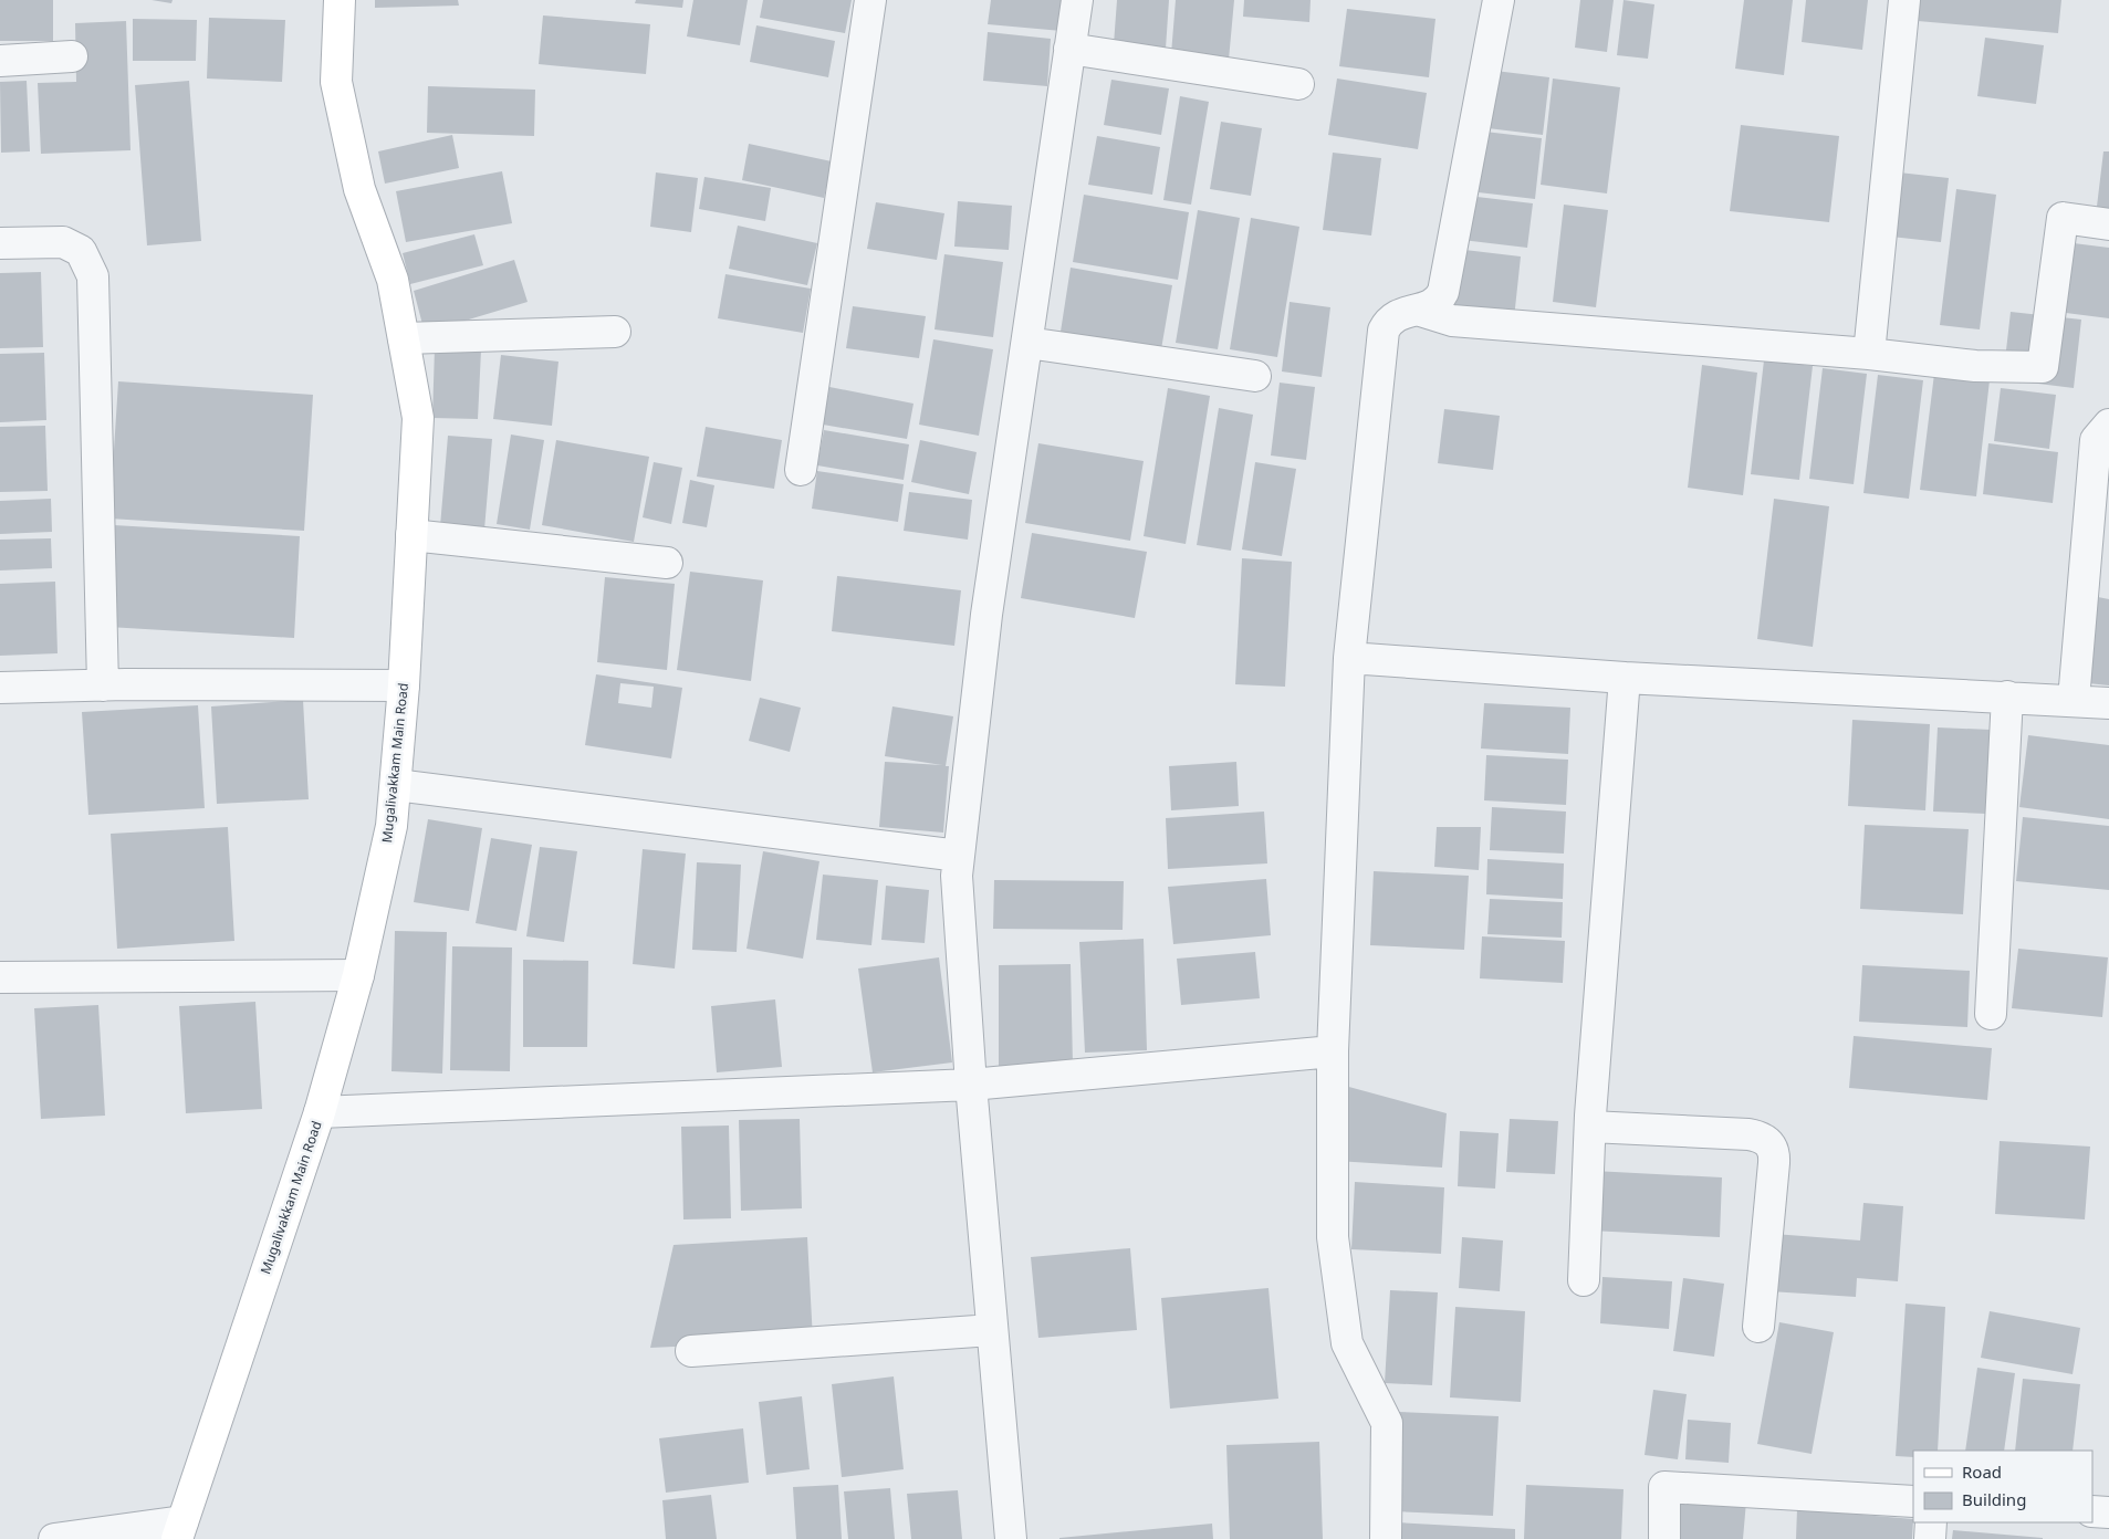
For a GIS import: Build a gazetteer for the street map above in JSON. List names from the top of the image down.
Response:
{
  "streets": {
    "street": ["Mugalivakkam Main Road"]
  },
  "legend": ["Road", "Building"]
}
